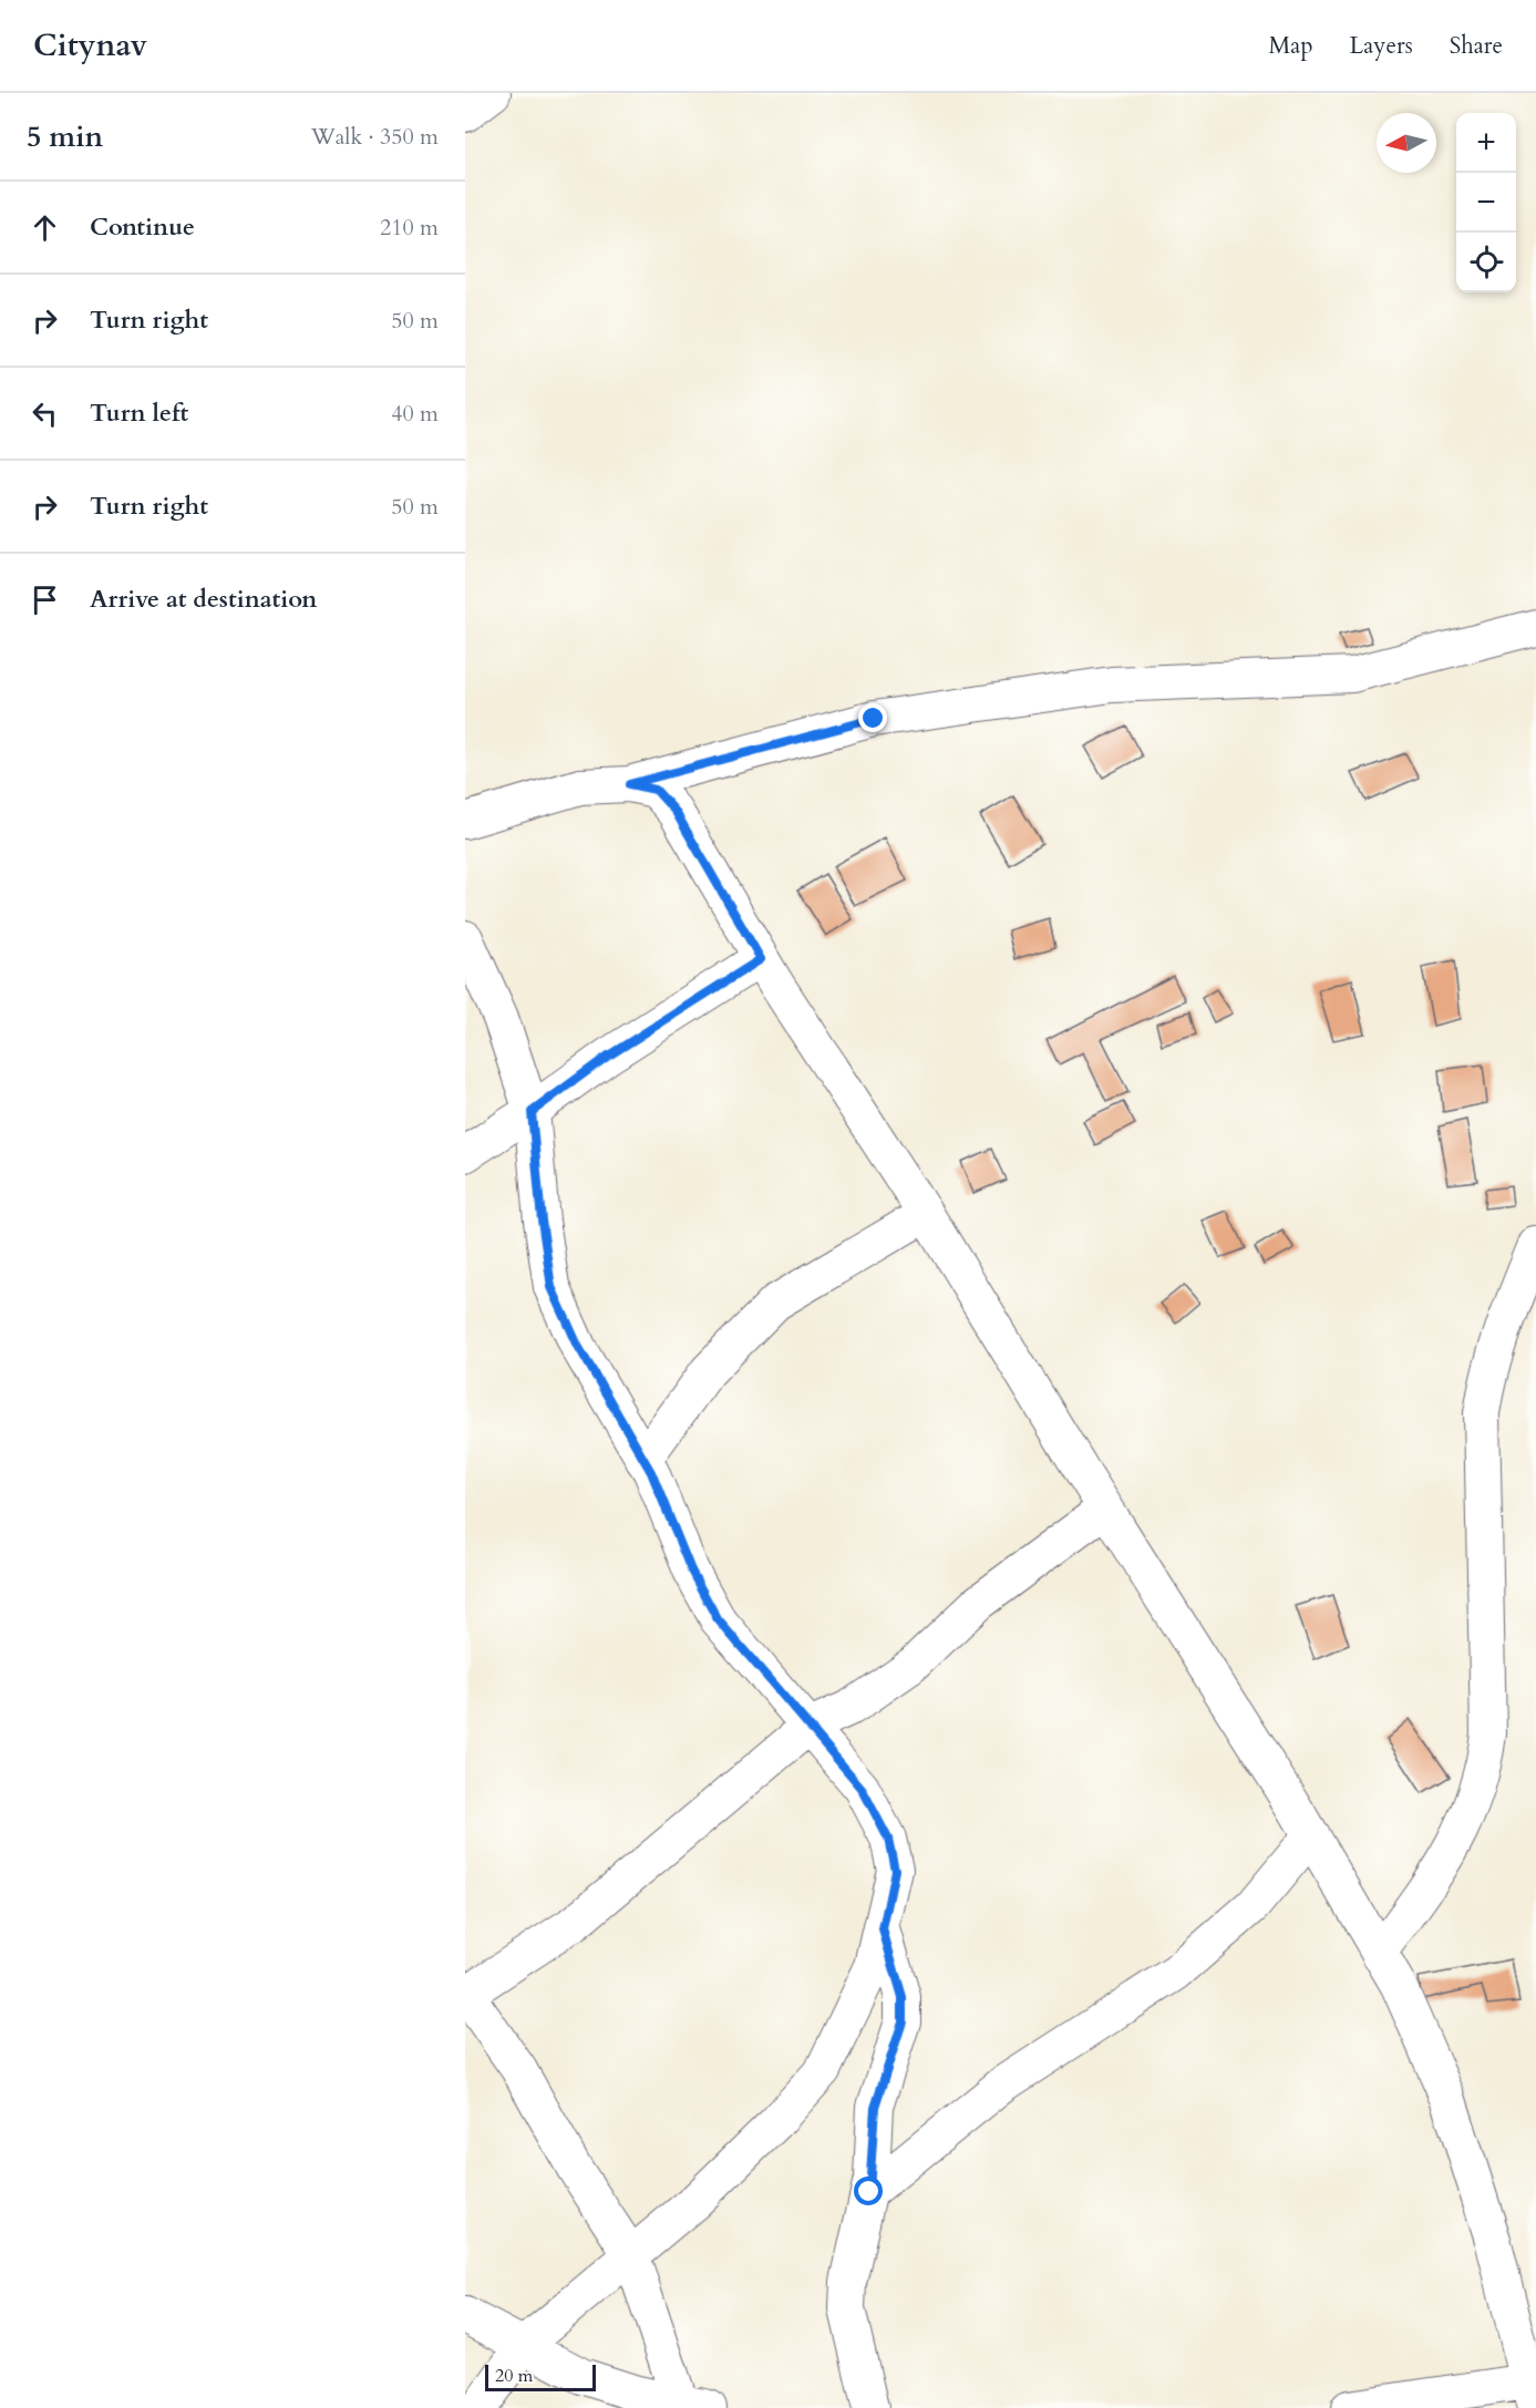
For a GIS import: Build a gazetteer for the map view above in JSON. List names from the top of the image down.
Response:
{
  "scale_bar": "20 m",
  "north": "left",
  "page": {
    "header": "Citynav",
    "nav": ["Map", "Layers", "Share"],
    "heading": ["5 min", "Walk · 350 m"],
    "map_buttons": ["+", "−"],
    "list": [
      ["Continue", "210 m"],
      ["Turn right", "50 m"],
      ["Turn left", "40 m"],
      ["Turn right", "50 m"],
      "Arrive at destination"
    ],
    "scale": "20 m"
  }
}
